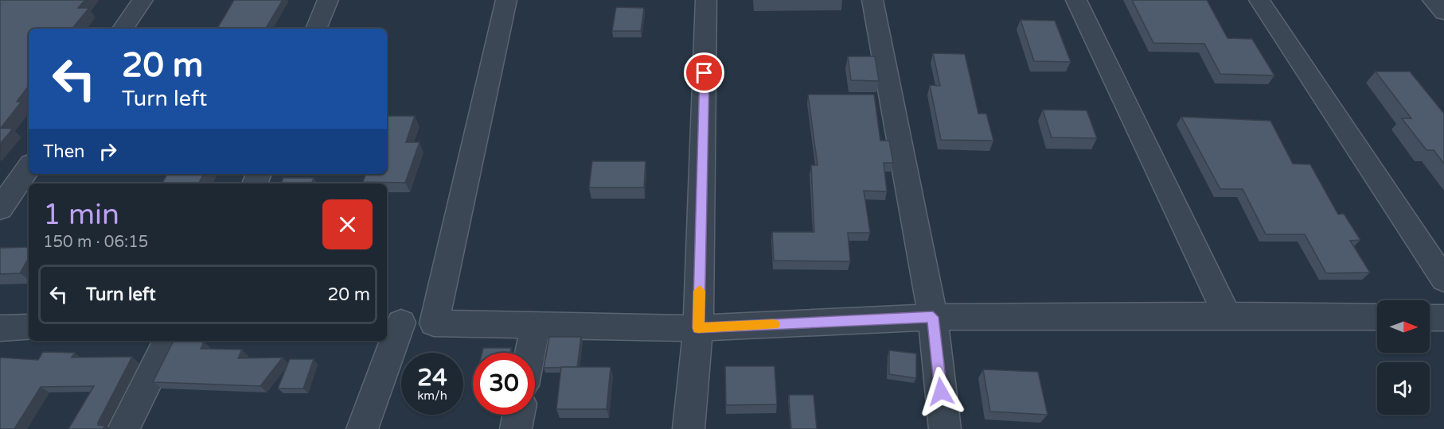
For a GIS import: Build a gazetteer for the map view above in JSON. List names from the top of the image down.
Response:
{
  "north": "right",
  "page": {
    "turn": ["20 m", "Turn left"],
    "then": "Then",
    "heading": ["1 min", "150 m · 06:15"],
    "list": [
      {
        "name": "Turn left",
        "value": "20 m"
      }
    ],
    "speed": "24 km/h",
    "limit": "30"
  }
}
